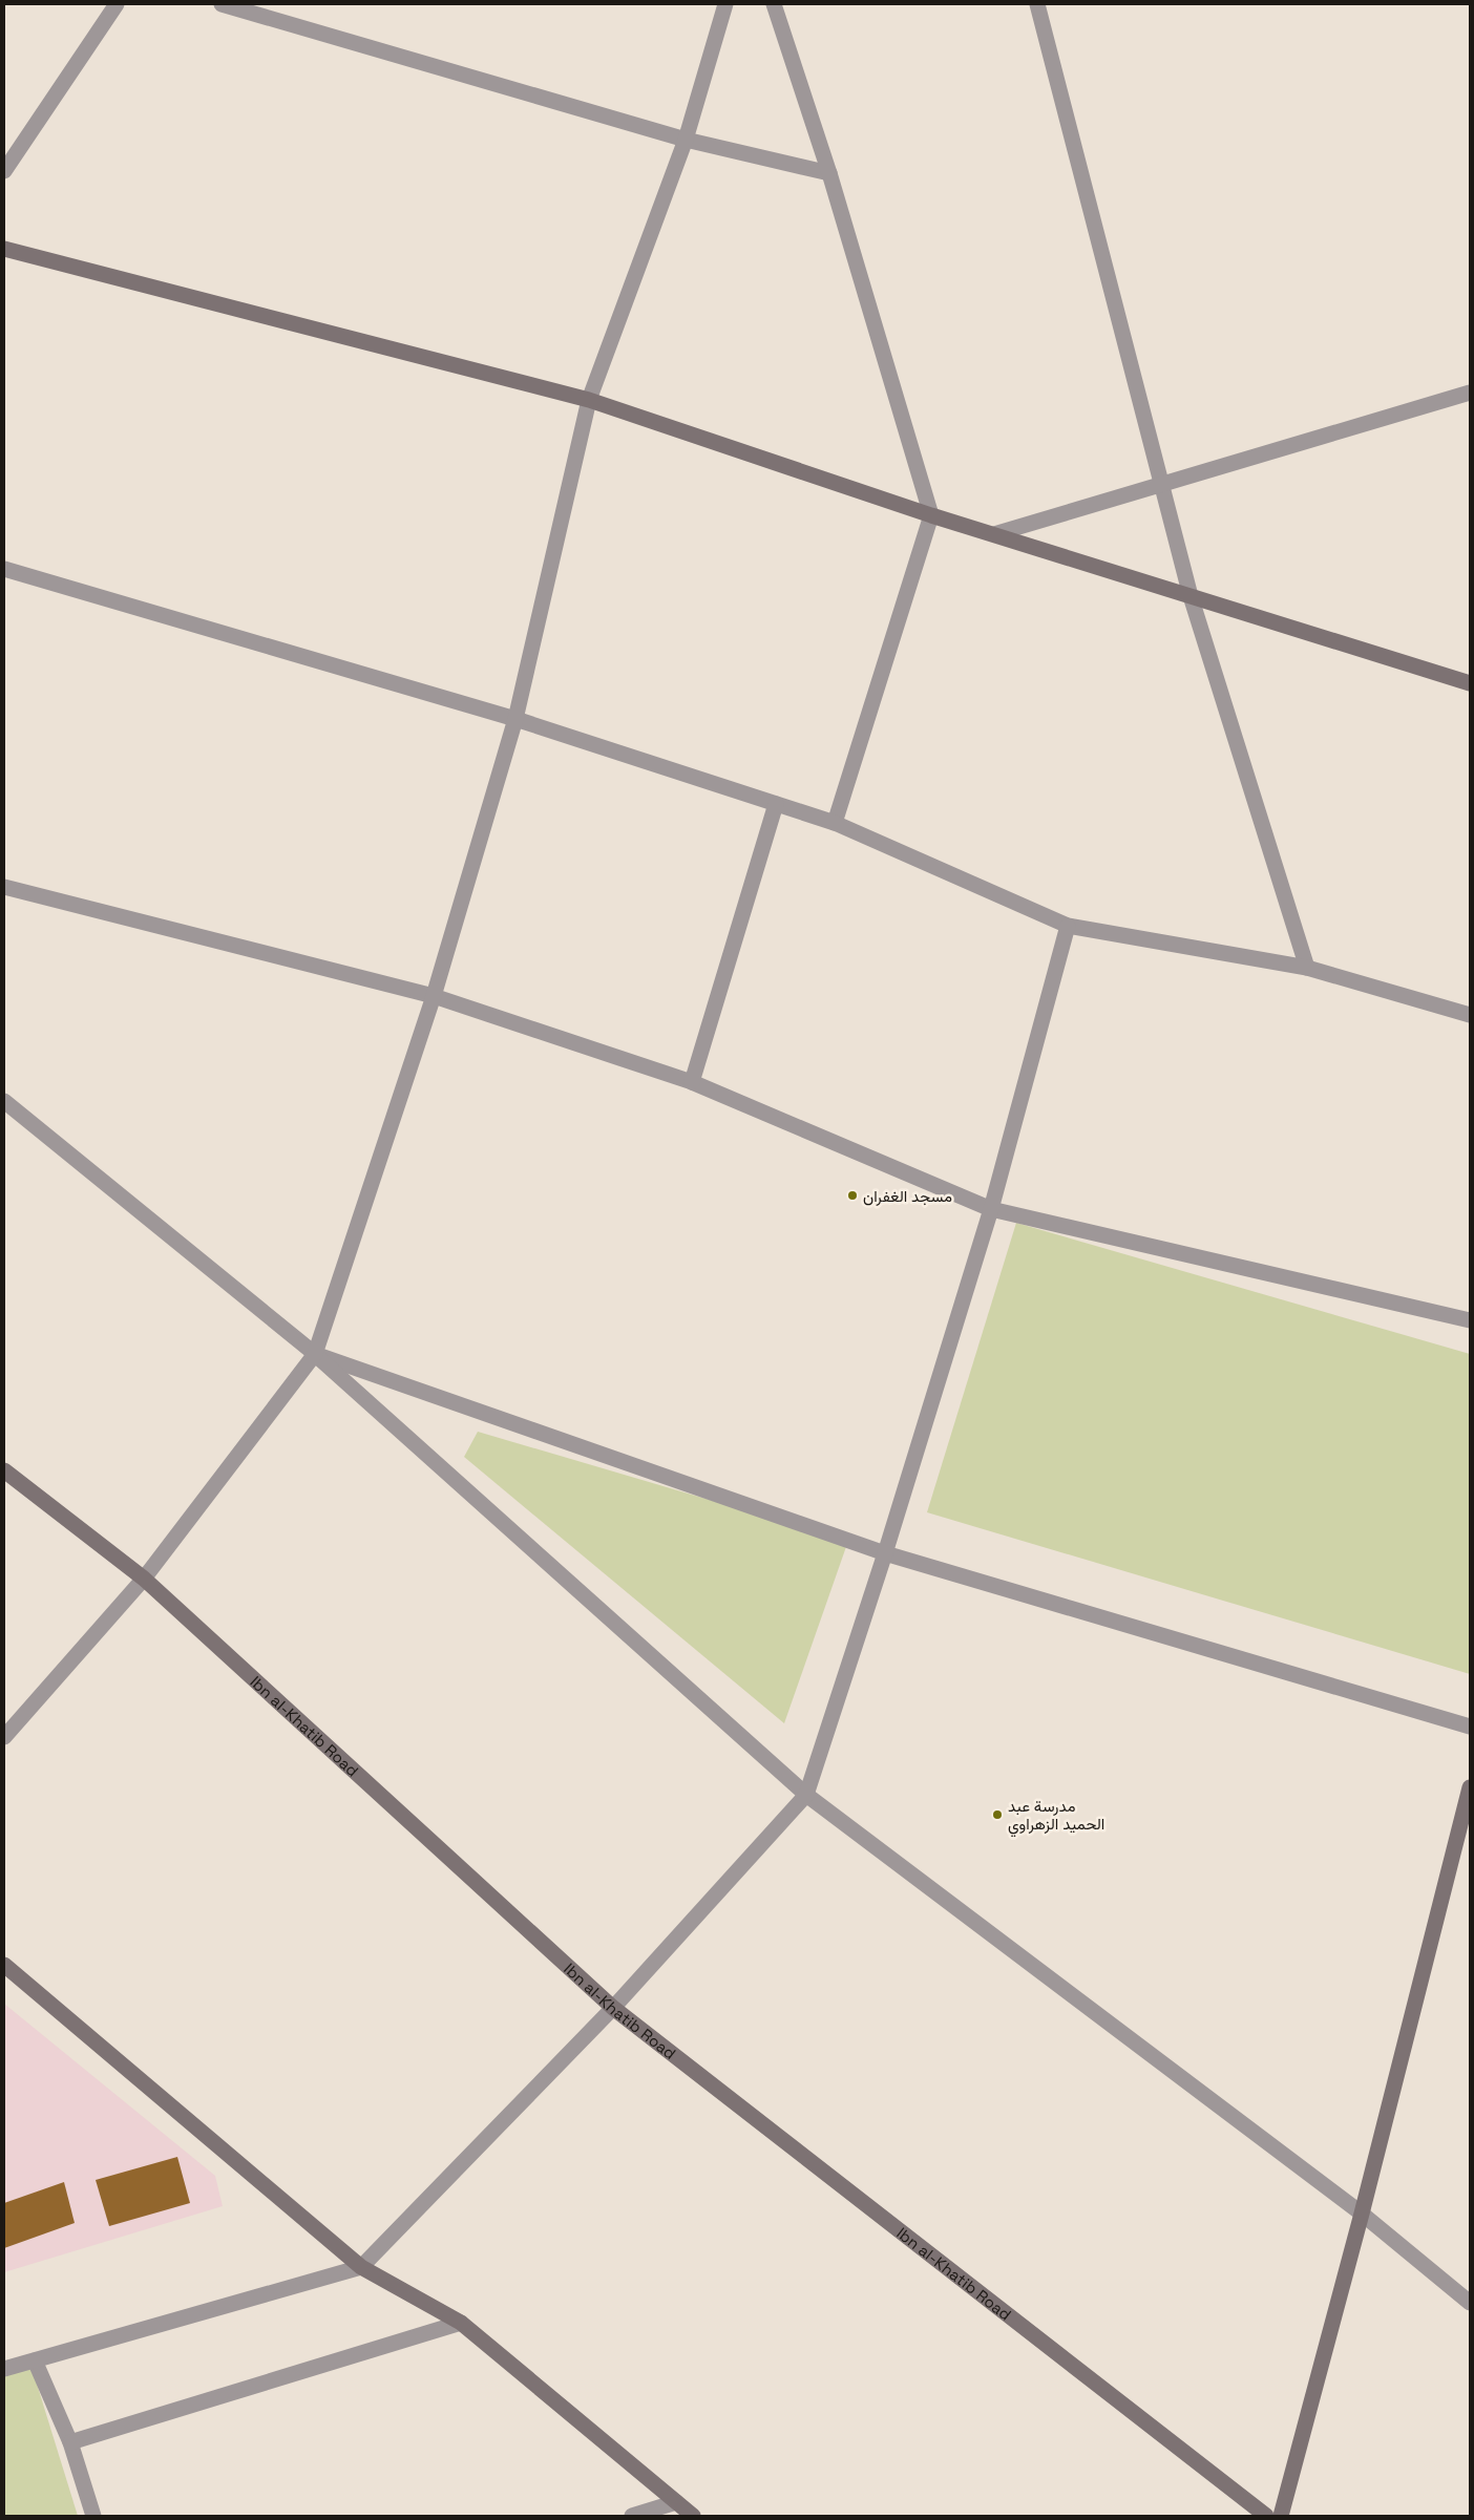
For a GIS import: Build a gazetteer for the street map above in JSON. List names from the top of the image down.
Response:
{
  "streets": {
    "street": ["Ibn al-Khatib Road"]
  },
  "places": ["مسجد الغفران", "مدرسة عبد الحميد الزهراوي"]
}
